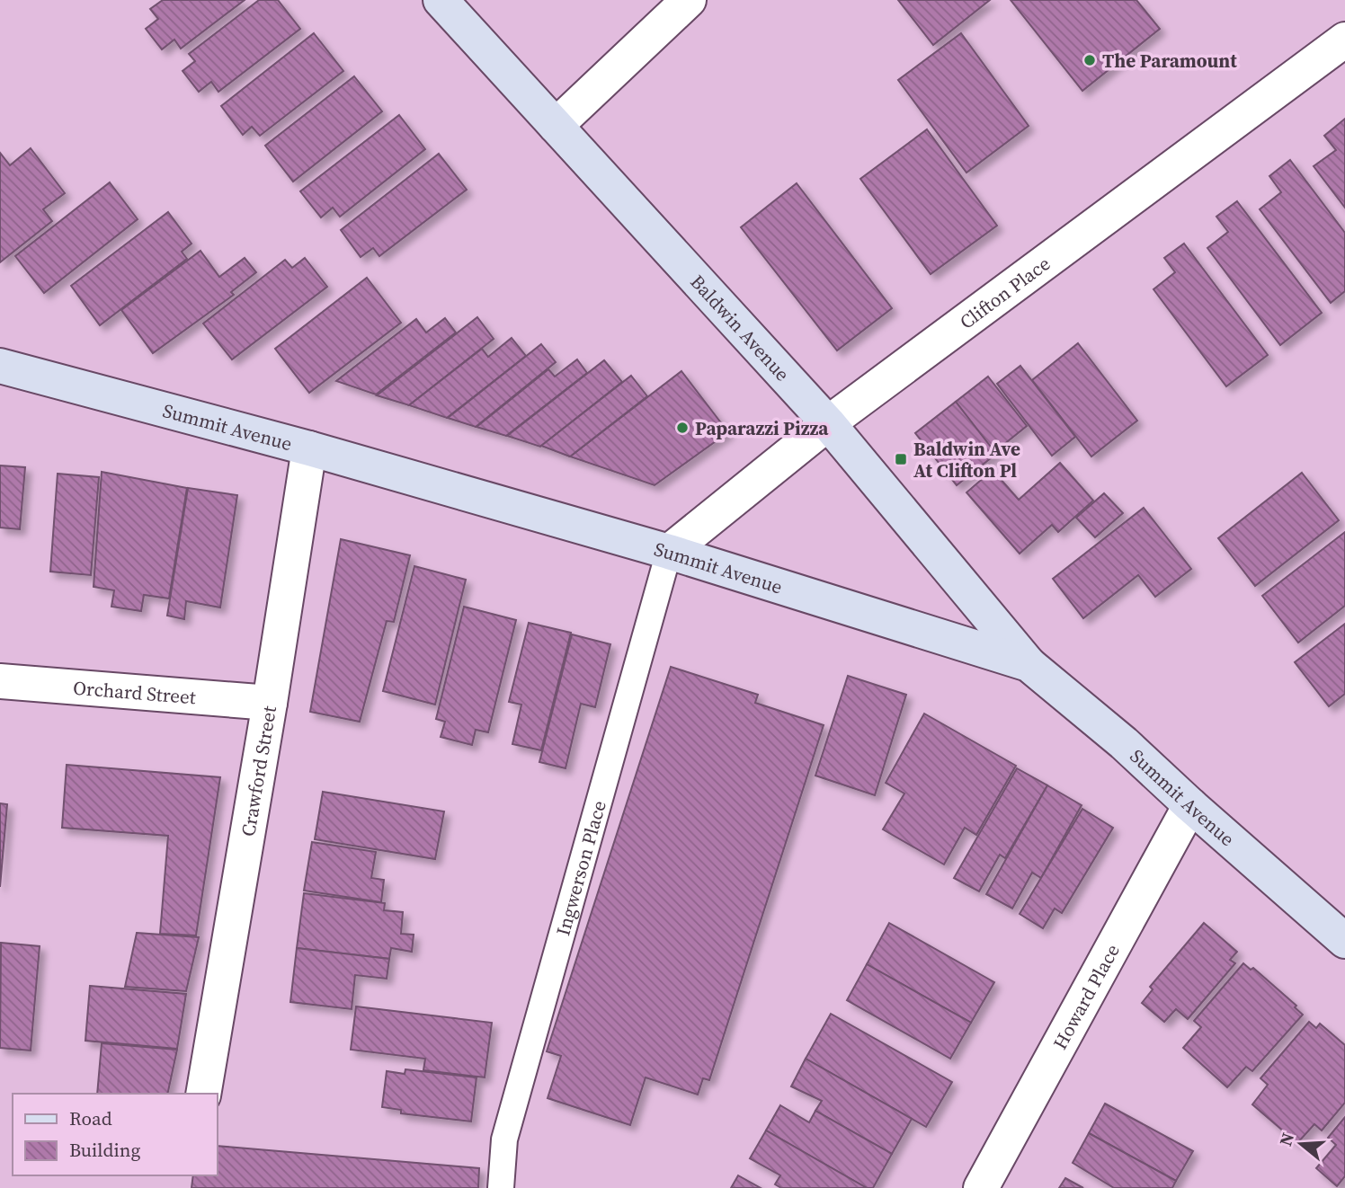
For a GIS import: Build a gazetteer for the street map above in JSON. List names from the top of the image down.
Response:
{
  "streets": {
    "main road": ["Baldwin Avenue", "Summit Avenue"],
    "street": [
      "Clifton Place",
      "Orchard Street",
      "Crawford Street",
      "Howard Place"
    ],
    "lane": ["Ingwerson Place"]
  },
  "crossings": [
    ["Clifton Place", "Baldwin Avenue"],
    ["Clifton Place", "Summit Avenue"],
    ["Clifton Place", "Ingwerson Place"],
    ["Baldwin Avenue", "Summit Avenue"],
    ["Summit Avenue", "Crawford Street"],
    ["Summit Avenue", "Ingwerson Place"],
    ["Summit Avenue", "Howard Place"],
    ["Orchard Street", "Crawford Street"]
  ],
  "places": {
    "other": ["The Paramount", "Paparazzi Pizza"],
    "transit": ["Baldwin Ave At Clifton Pl"]
  },
  "legend": ["Road", "Building"],
  "north": "left"
}
